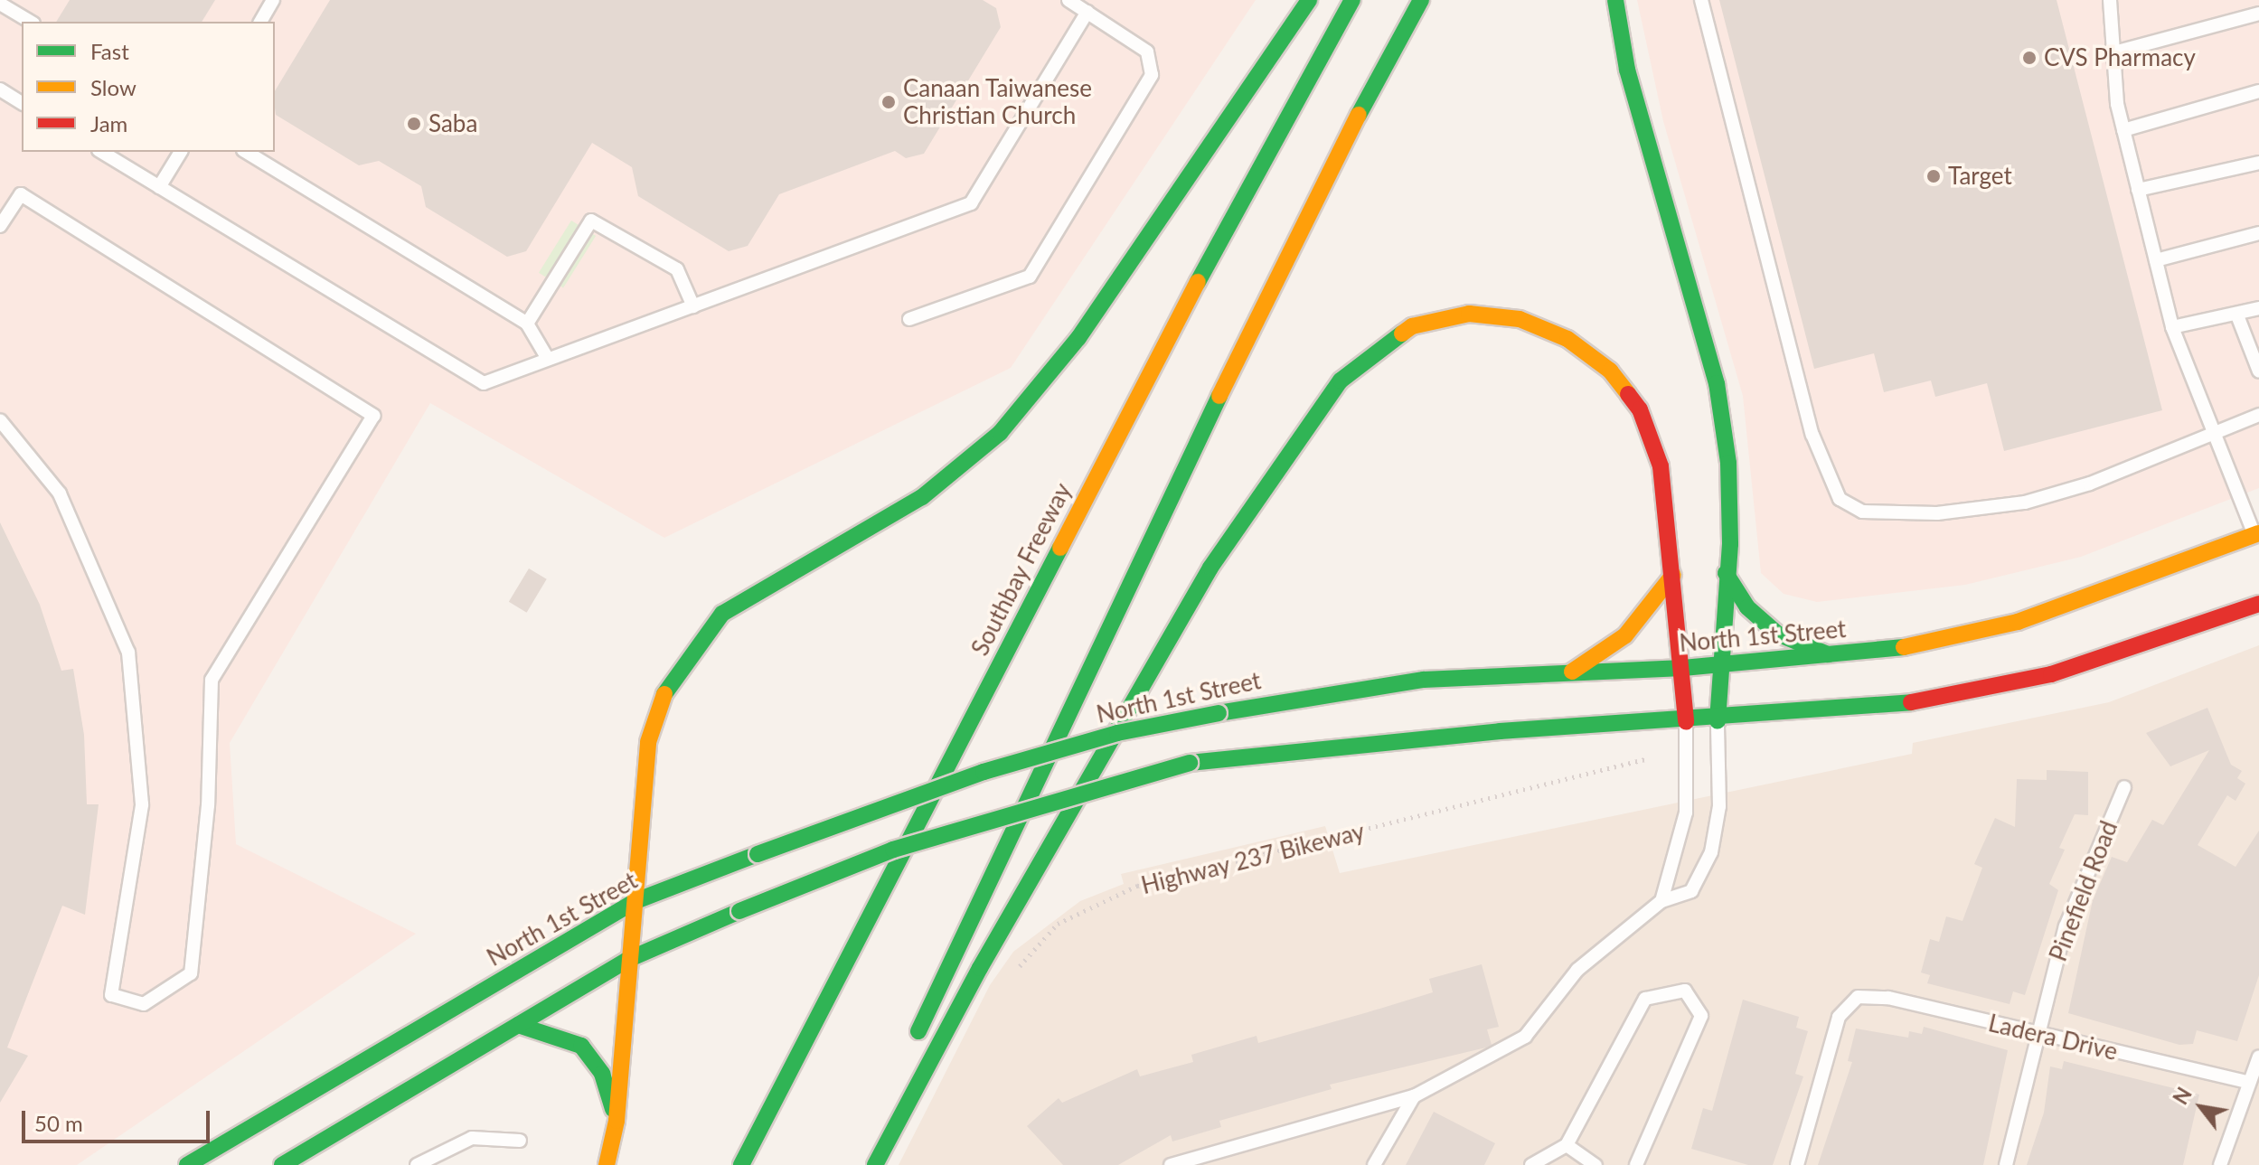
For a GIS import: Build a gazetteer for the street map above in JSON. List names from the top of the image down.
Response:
{
  "streets": {
    "main road": ["Southbay Freeway", "North 1st Street"],
    "lane": ["Pinefield Road", "Ladera Drive"],
    "path": ["Highway 237 Bikeway"]
  },
  "crossings": [
    ["Pinefield Road", "Ladera Drive"]
  ],
  "places": [
    "CVS Pharmacy",
    "Canaan Taiwanese Christian Church",
    "Saba",
    "Target"
  ],
  "legend": ["Fast", "Slow", "Jam"],
  "scale_bar": "50 m",
  "north": "top left"
}
